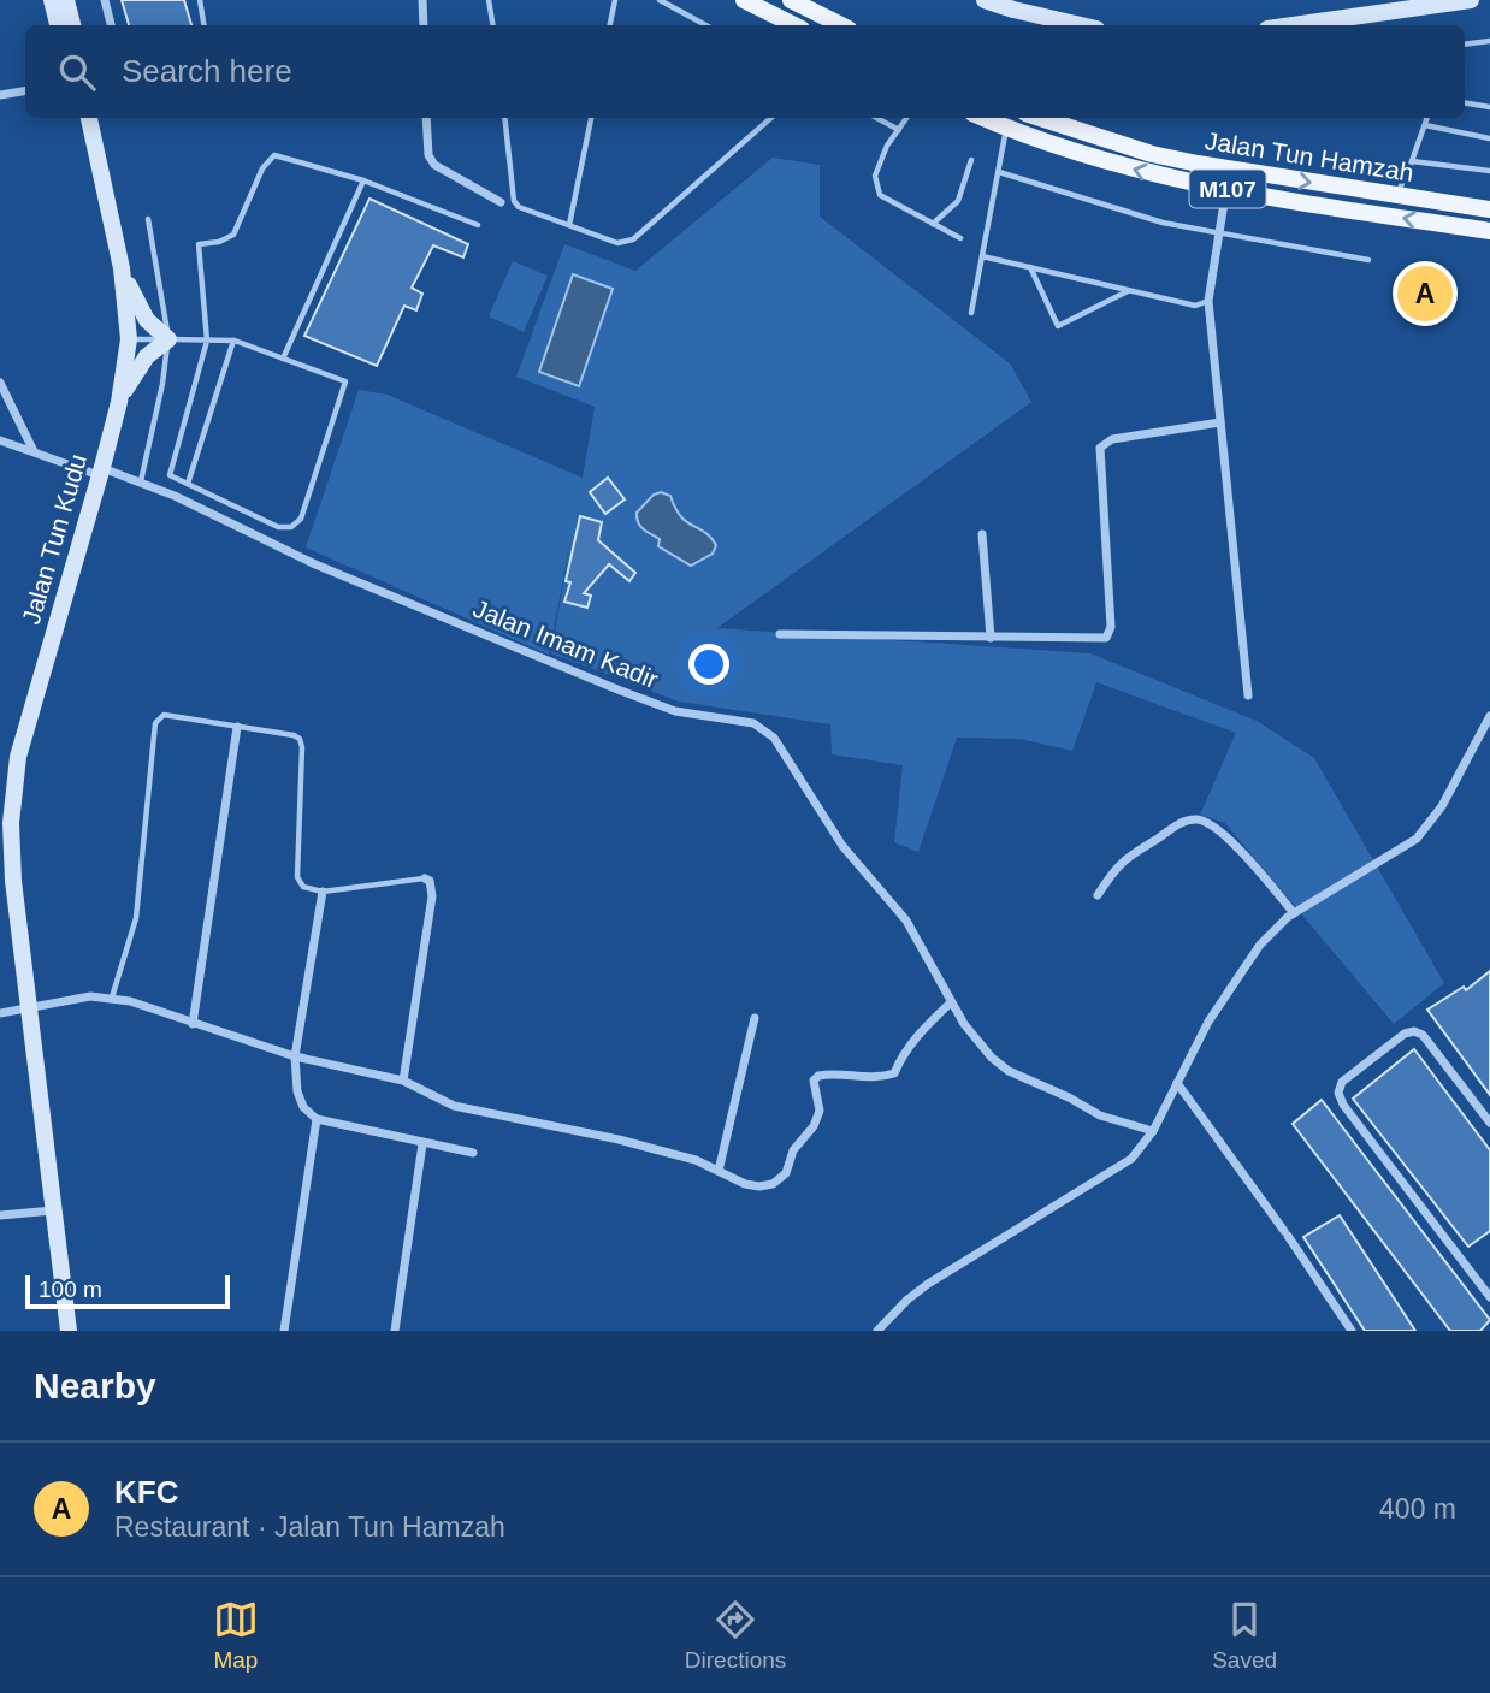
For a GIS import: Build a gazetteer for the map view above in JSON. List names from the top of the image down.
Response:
{
  "streets": {
    "main road": ["Jalan Tun Hamzah", "M107", "Jalan Tun Kudu"],
    "street": ["Jalan Imam Kadir"]
  },
  "crossings": [
    ["Jalan Tun Kudu", "Jalan Imam Kadir"]
  ],
  "scale_bar": "100 m",
  "page": {
    "search": "Search here",
    "pins": "A",
    "scale": "100 m",
    "heading": "Nearby",
    "list": [
      {
        "mark": "A",
        "name": "KFC",
        "note": "Restaurant · Jalan Tun Hamzah",
        "value": "400 m"
      }
    ],
    "nav": ["Map", "Directions", "Saved"]
  }
}
